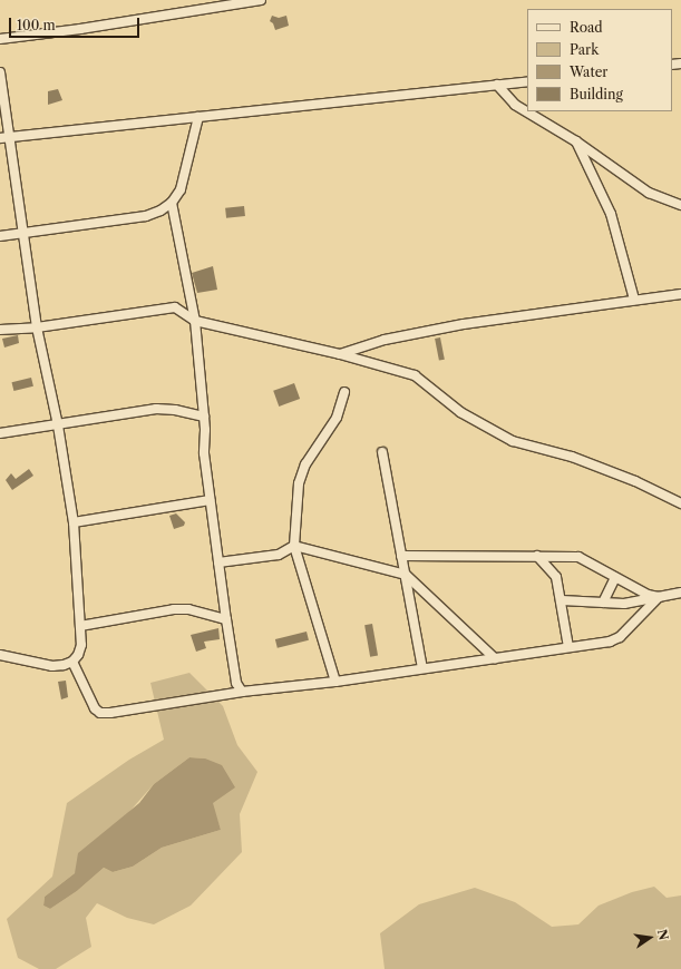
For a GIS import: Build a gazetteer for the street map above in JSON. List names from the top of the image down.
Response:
{
  "legend": [
    "Road",
    "Park",
    "Water",
    "Building"
  ],
  "scale_bar": "100 m",
  "north": "right"
}
